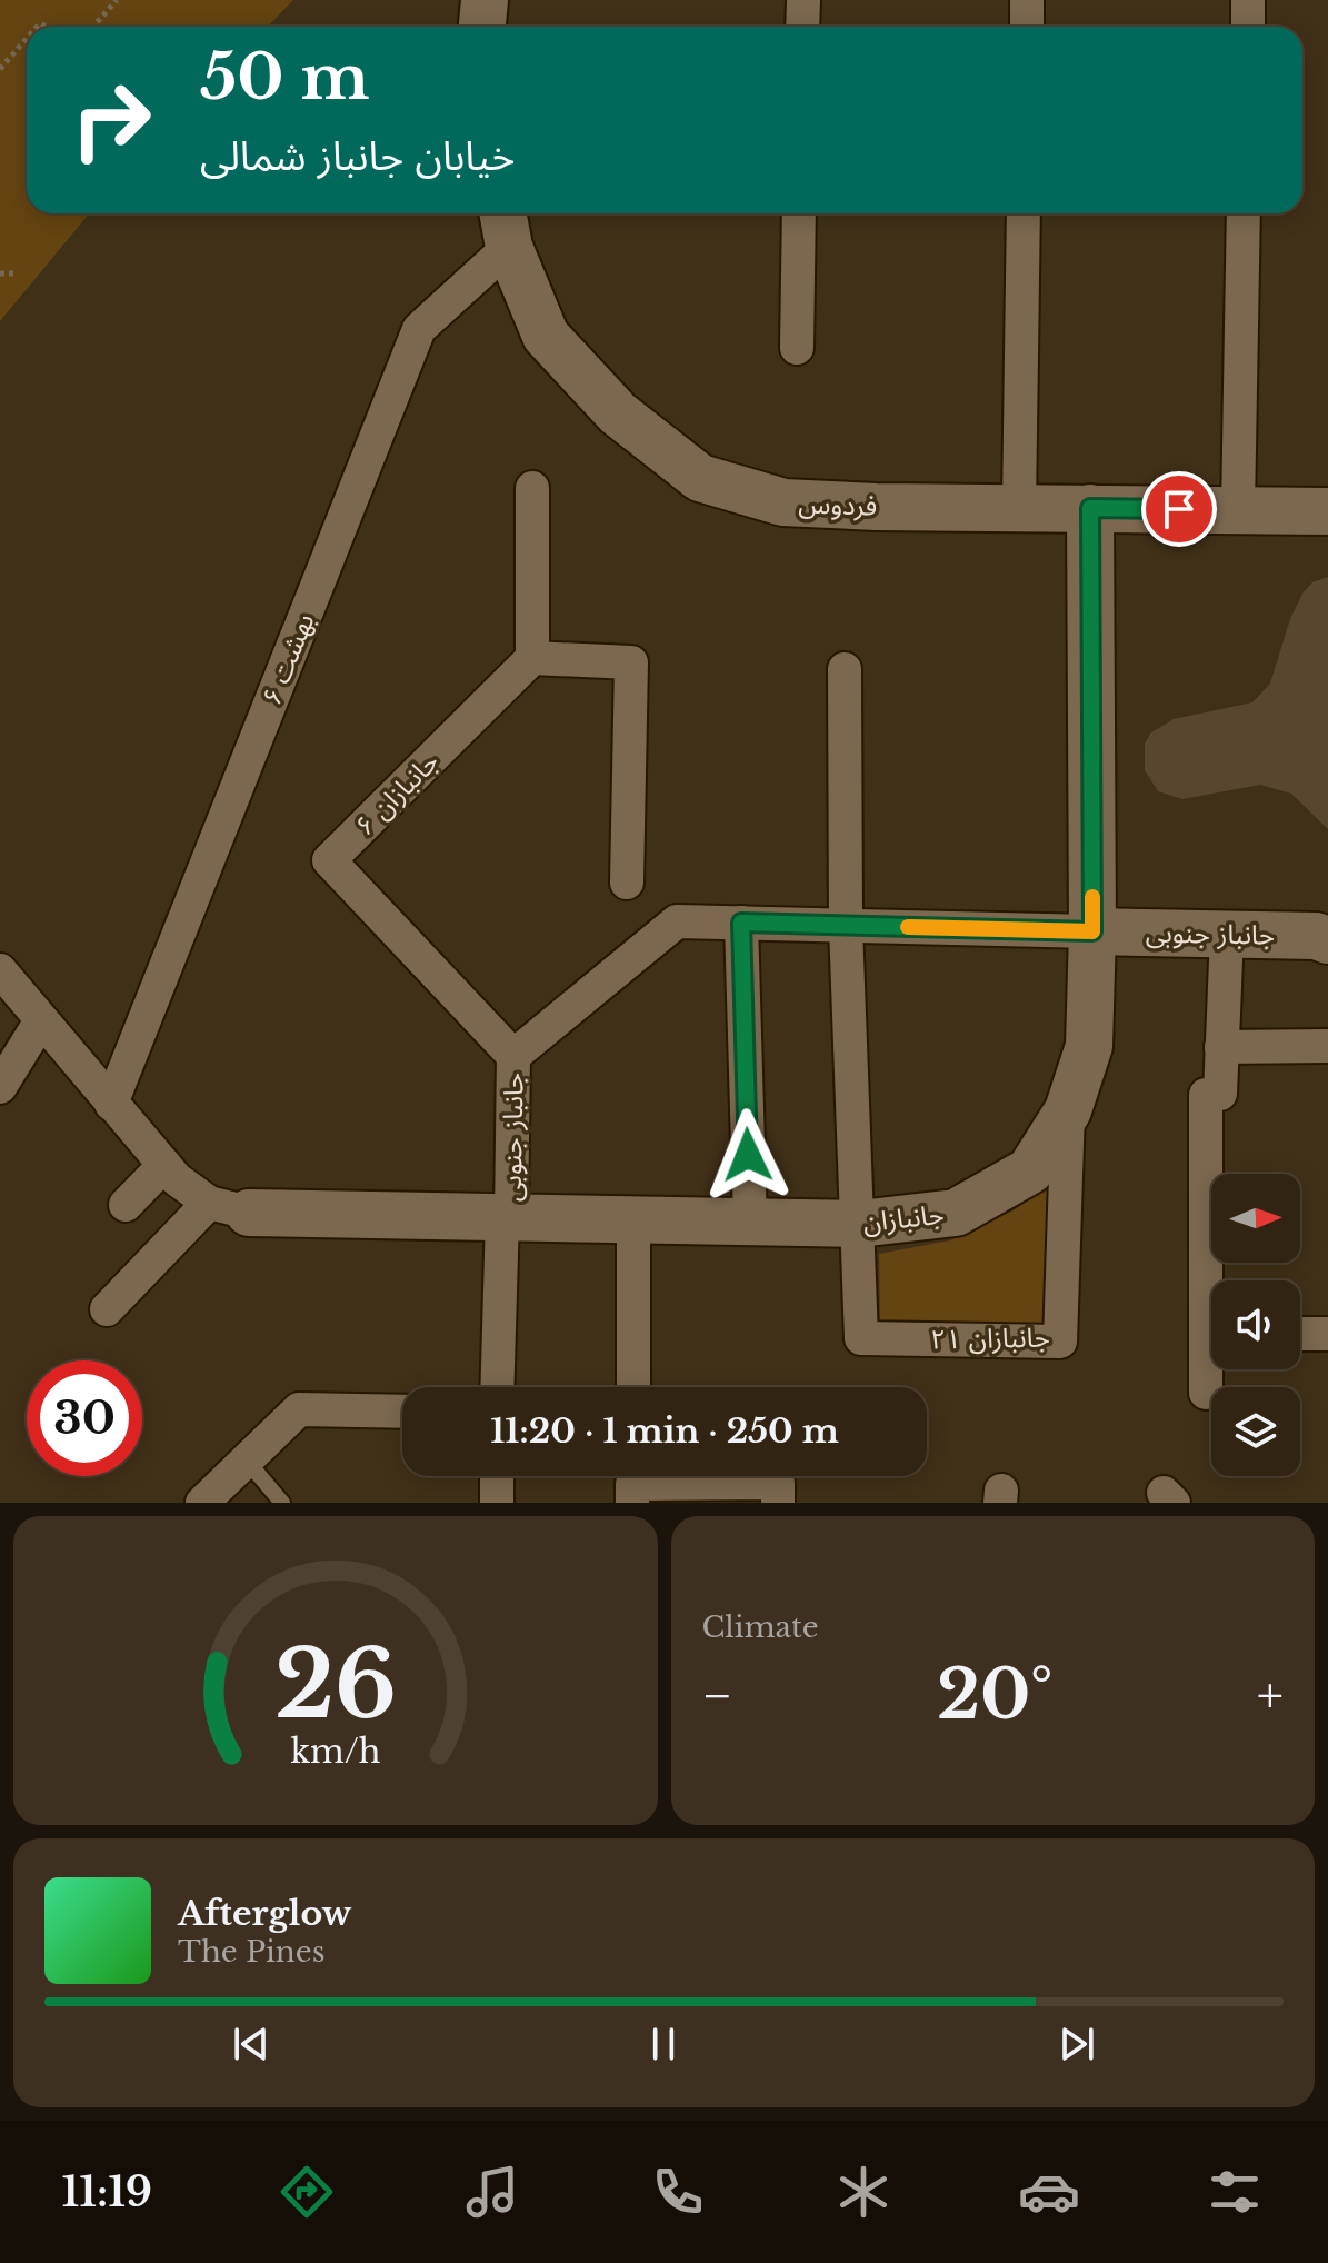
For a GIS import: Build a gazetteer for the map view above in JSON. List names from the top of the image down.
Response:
{
  "streets": {
    "street": [
      "فردوس",
      "بهشت ۶",
      "جانبازان ۶",
      "جانباز جنوبی",
      "جانبازان",
      "جانبازان ۲۱"
    ]
  },
  "crossings": [
    ["فردوس", "بهشت ۶"],
    ["فردوس", "جانبازان"],
    ["جانبازان ۶", "جانباز جنوبی"],
    ["جانباز جنوبی", "جانبازان"],
    ["جانبازان", "جانبازان ۲۱"]
  ],
  "north": "right",
  "page": {
    "turn": ["50 m", "خیابان جانباز شمالی"],
    "limit": "30",
    "trip": "11:20 · 1 min · 250 m",
    "tile": "Climate",
    "heat": ["−", "20°", "+"],
    "song": ["Afterglow", "The Pines"],
    "tabs": "11:19",
    "gauge": ["26", "km/h"]
  }
}
